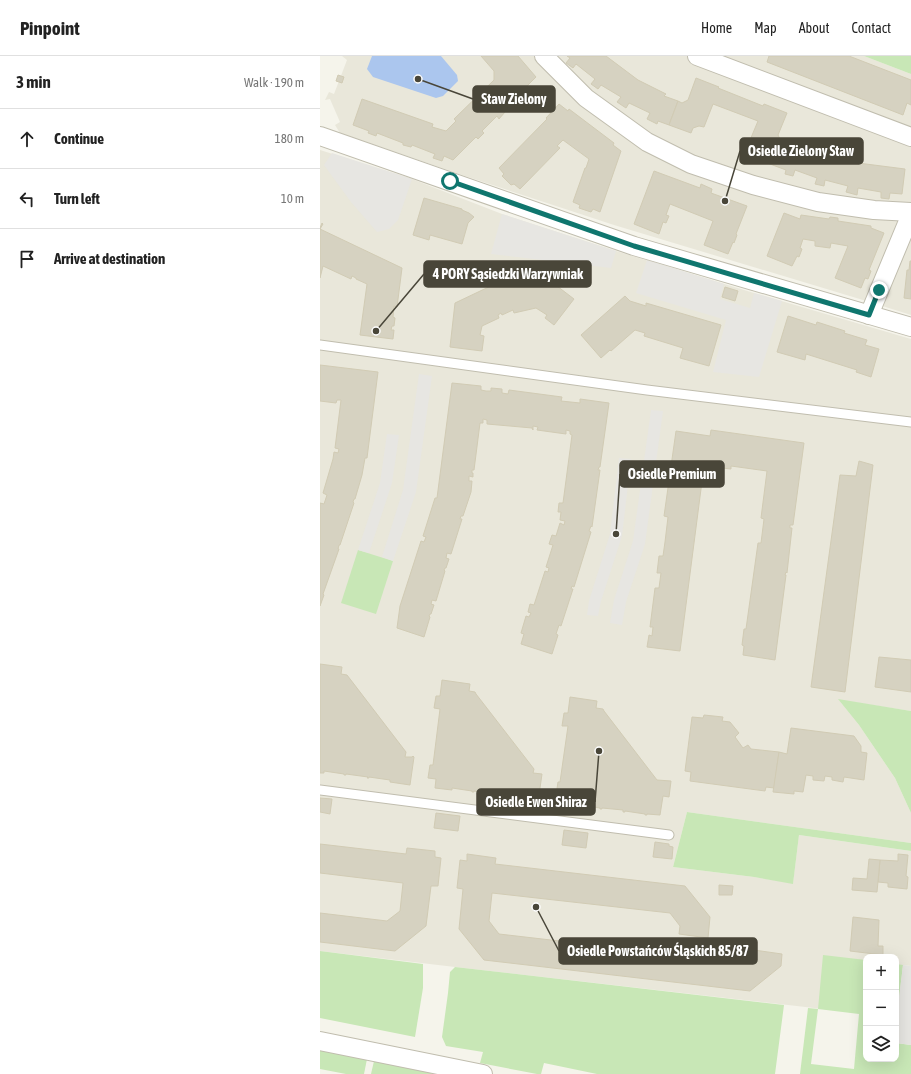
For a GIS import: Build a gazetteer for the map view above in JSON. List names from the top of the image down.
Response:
{
  "places": [
    "Staw Zielony",
    "Osiedle Zielony Staw",
    "4 PORY Sąsiedzki Warzywniak",
    "Osiedle Premium",
    "Osiedle Ewen Shiraz",
    "Osiedle Powstańców Śląskich 85/87"
  ],
  "page": {
    "header": "Pinpoint",
    "nav": [
      "Home",
      "Map",
      "About",
      "Contact"
    ],
    "heading": ["3 min", "Walk · 190 m"],
    "list": [
      ["Continue", "180 m"],
      ["Turn left", "10 m"],
      "Arrive at destination"
    ],
    "map_buttons": ["+", "−"]
  }
}
